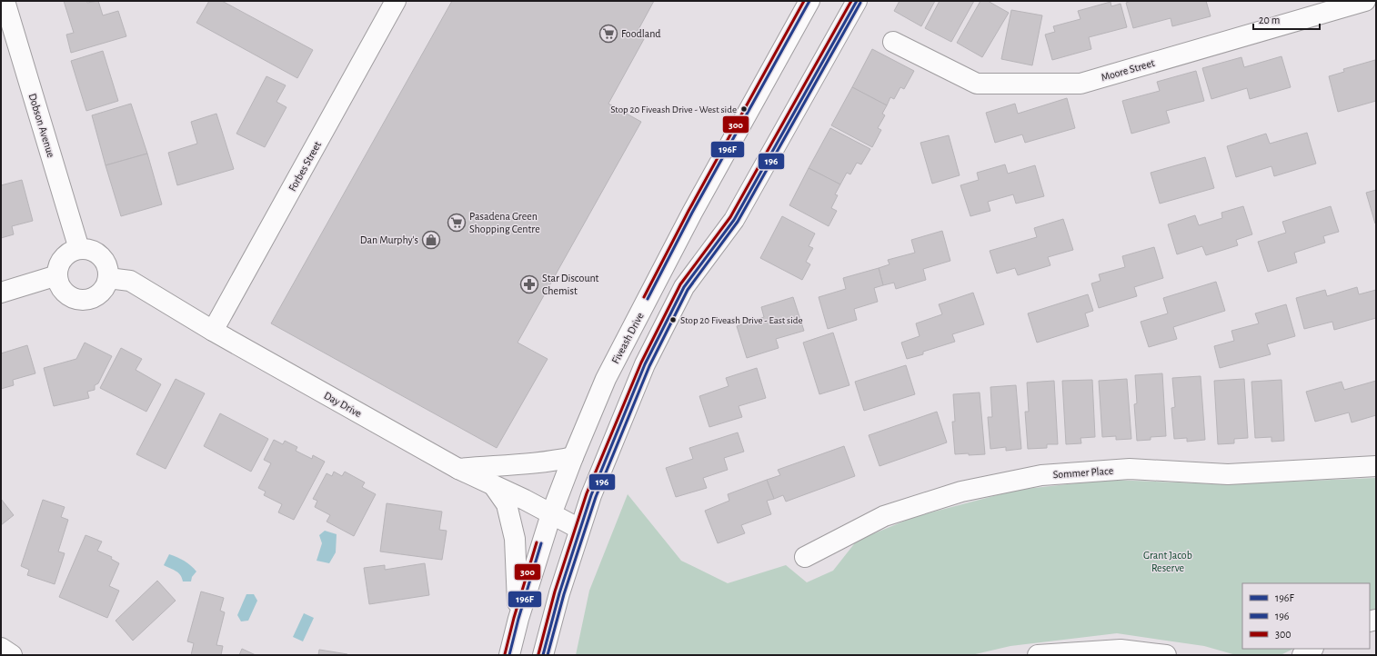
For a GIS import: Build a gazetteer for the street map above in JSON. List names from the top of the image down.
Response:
{
  "streets": {
    "street": [
      "Moore Street",
      "Dobson Avenue",
      "Forbes Street",
      "Fiveash Drive",
      "Day Drive",
      "Sommer Place"
    ]
  },
  "crossings": [
    ["Dobson Avenue", "Day Drive"],
    ["Forbes Street", "Day Drive"],
    ["Fiveash Drive", "Day Drive"]
  ],
  "parks": ["Grant Jacob Reserve"],
  "places": {
    "supermarket": ["Foodland", "Pasadena Green Shopping Centre"],
    "other": ["Stop 20 Fiveash Drive - West side", "Stop 20 Fiveash Drive - East side"],
    "shop": ["Dan Murphy's"],
    "pharmacy": ["Star Discount Chemist"]
  },
  "lines": ["transit line 196F", "transit line 300", "transit line 196"],
  "legend": ["196F", "196", "300"],
  "scale_bar": "20 m"
}
